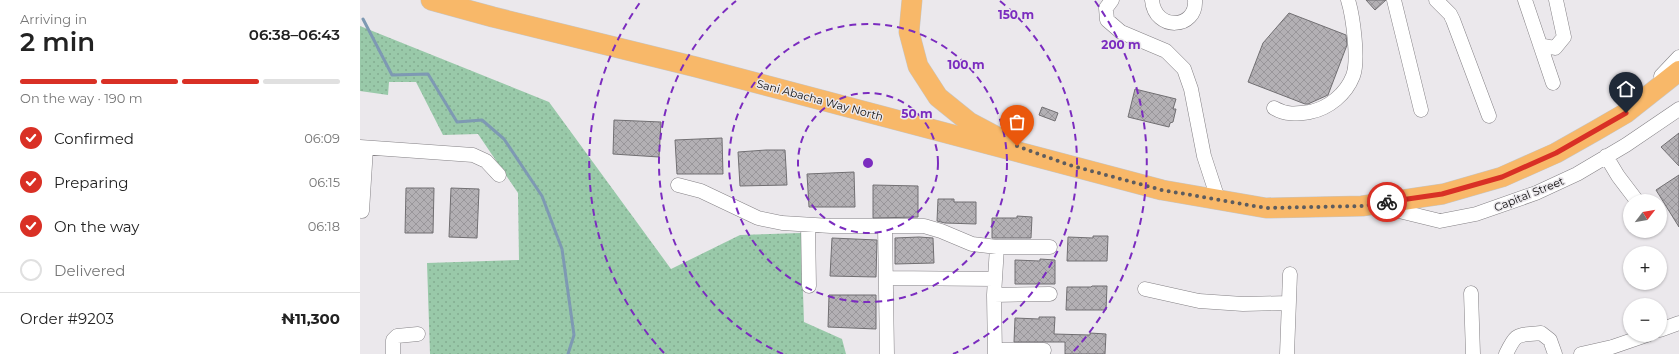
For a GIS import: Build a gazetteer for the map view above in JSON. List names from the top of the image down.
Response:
{
  "streets": {
    "highway": ["Sani Abacha Way North"],
    "street": ["Capital Street"]
  },
  "crossings": [
    ["Sani Abacha Way North", "Capital Street"]
  ],
  "north": "top right",
  "page": {
    "heading": ["2 min", "Arriving in", "06:38–06:43"],
    "panel": ["Order #9203", "₦11,300"],
    "bar": "On the way · 190 m",
    "list": [
      ["Confirmed", "06:09"],
      ["Preparing", "06:15"],
      ["On the way", "06:18"],
      "Delivered"
    ],
    "map_buttons": ["+", "−"]
  },
  "rings": [
    "150 m",
    "200 m",
    "100 m",
    "50 m"
  ]
}
